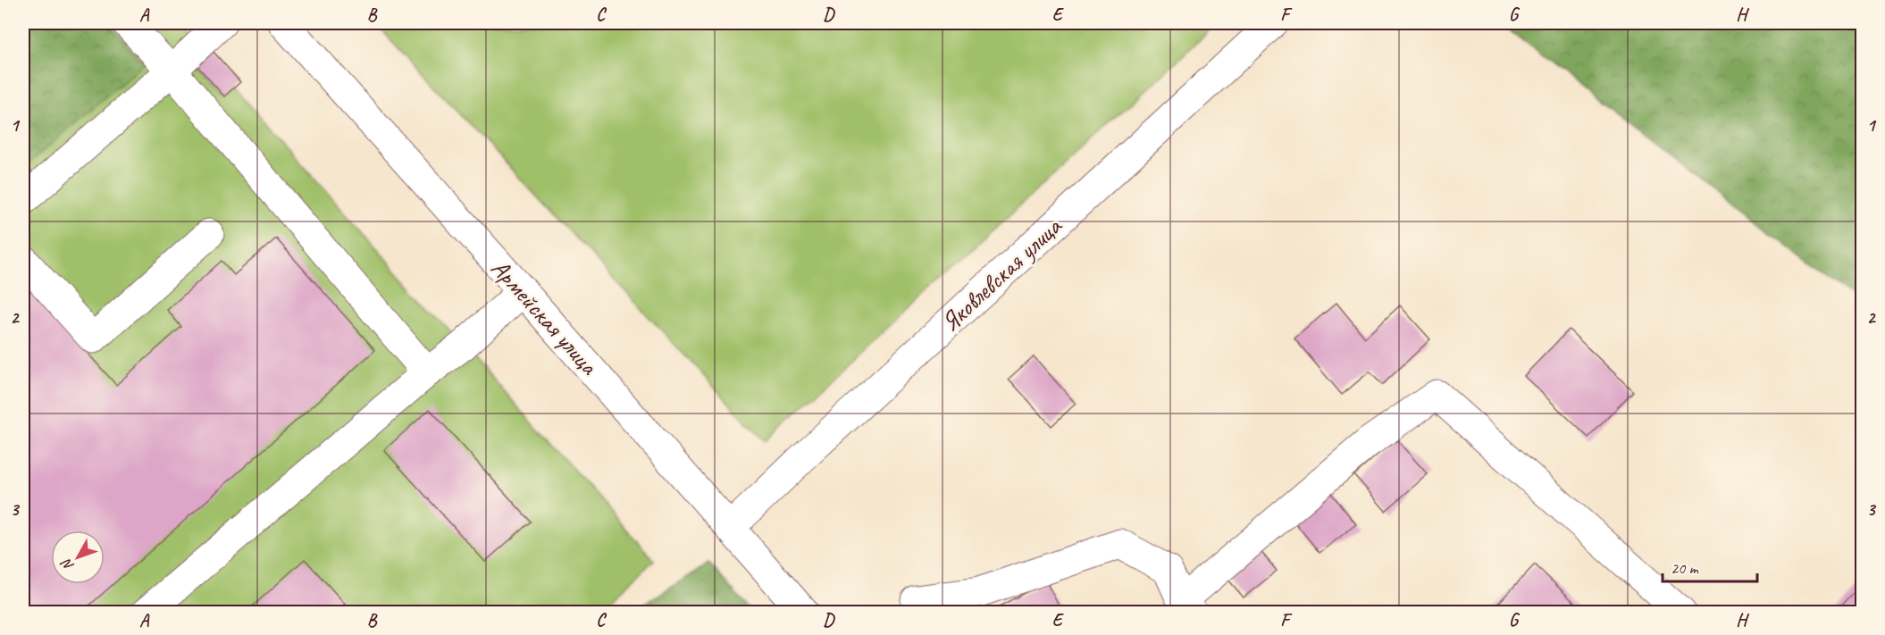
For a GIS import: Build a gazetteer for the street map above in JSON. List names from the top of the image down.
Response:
{
  "streets": {
    "street": ["Яковлевская улица", "Армейская улица"]
  },
  "crossings": [
    ["Яковлевская улица", "Армейская улица"]
  ],
  "scale_bar": "20 m",
  "north": "bottom left",
  "grid": {
    "columns": [
      "A",
      "B",
      "C",
      "D",
      "E",
      "F",
      "G",
      "H"
    ],
    "rows": ["1", "2", "3"]
  }
}
